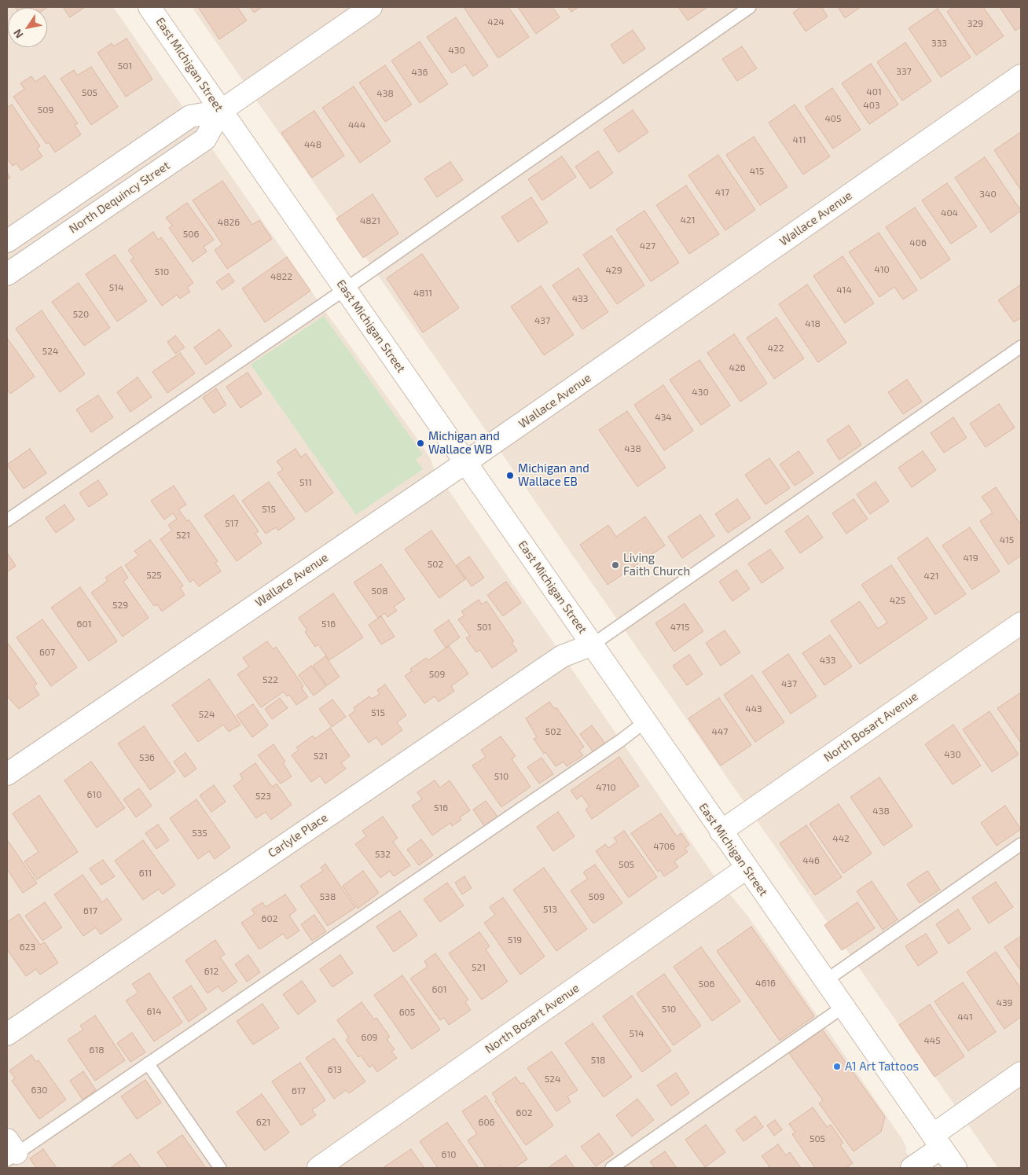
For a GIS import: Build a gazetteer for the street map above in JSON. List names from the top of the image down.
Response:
{
  "streets": {
    "street": [
      "East Michigan Street",
      "North Dequincy Street",
      "Wallace Avenue",
      "North Bosart Avenue",
      "Carlyle Place"
    ]
  },
  "crossings": [
    ["East Michigan Street", "North Dequincy Street"],
    ["East Michigan Street", "Wallace Avenue"],
    ["East Michigan Street", "North Bosart Avenue"],
    ["East Michigan Street", "Carlyle Place"]
  ],
  "places": [
    "Michigan and Wallace WB",
    "Michigan and Wallace EB",
    "Living Faith Church",
    "A1 Art Tattoos"
  ],
  "house_numbers": [
    "424",
    "329",
    "333",
    "430",
    "501",
    "337",
    "436",
    "401",
    "505",
    "438",
    "403",
    "509",
    "405",
    "444",
    "411",
    "448",
    "415",
    "417",
    "340",
    "404",
    "421",
    "4821",
    "4826",
    "506",
    "406",
    "427",
    "410",
    "429",
    "510",
    "4822",
    "514",
    "414",
    "4811",
    "433",
    "520",
    "437",
    "418",
    "422",
    "524",
    "426",
    "430",
    "434",
    "438",
    "511",
    "515",
    "517",
    "521",
    "415",
    "419",
    "502",
    "525",
    "421",
    "508",
    "425",
    "529",
    "601",
    "516",
    "501",
    "4715",
    "607",
    "433",
    "509",
    "522",
    "437",
    "443",
    "515",
    "524",
    "502",
    "447",
    "430",
    "521",
    "536",
    "510",
    "4710",
    "610",
    "523",
    "516",
    "438",
    "535",
    "442",
    "4706",
    "532",
    "446",
    "505",
    "611",
    "538",
    "509",
    "513",
    "617",
    "602",
    "519",
    "623",
    "521",
    "612",
    "4616",
    "506",
    "601",
    "439",
    "510",
    "614",
    "605",
    "441",
    "514",
    "609",
    "445",
    "618",
    "518",
    "613",
    "524",
    "630",
    "617",
    "602",
    "621",
    "606",
    "505",
    "610"
  ],
  "north": "bottom left"
}
